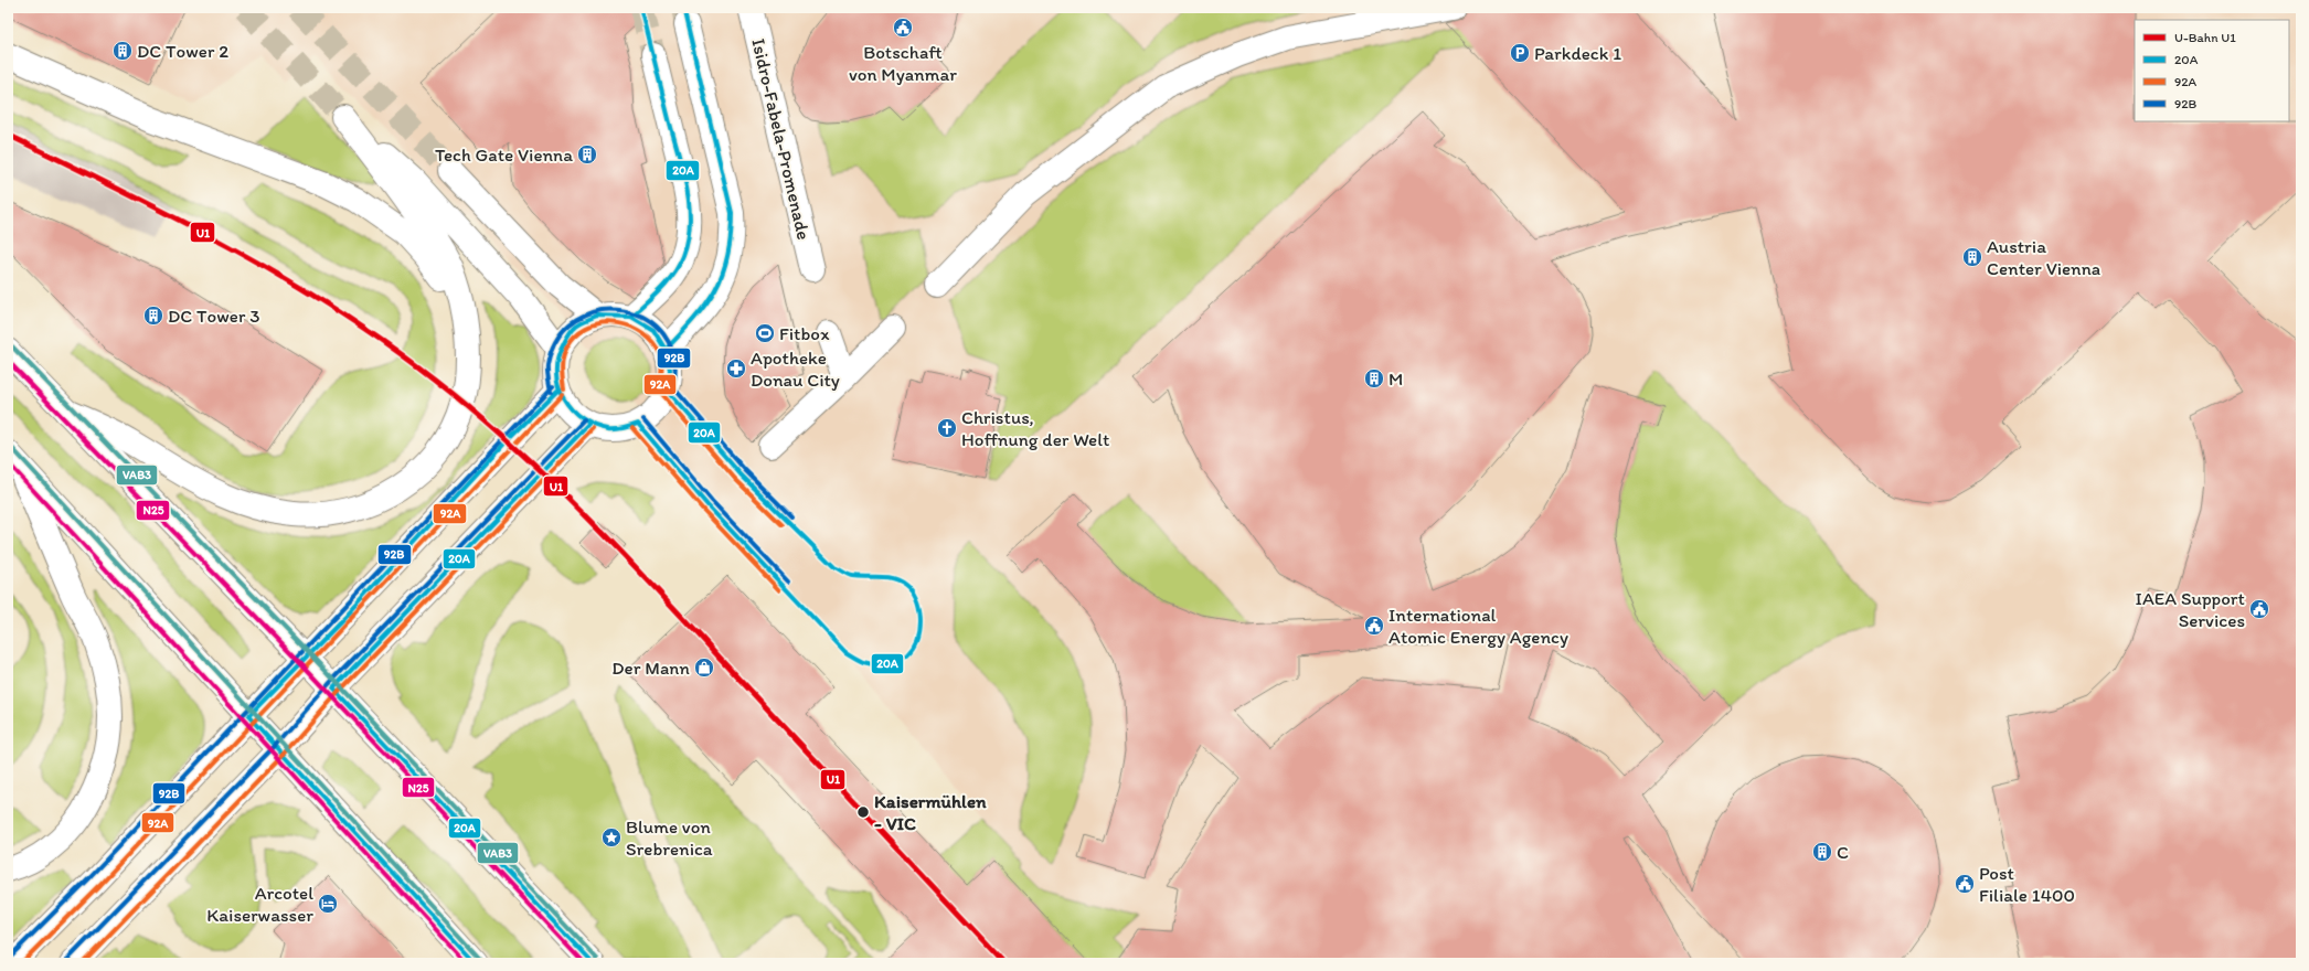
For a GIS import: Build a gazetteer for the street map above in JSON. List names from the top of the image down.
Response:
{
  "streets": {
    "main road": ["Isidro-Fabela-Promenade"]
  },
  "places": {
    "public building": [
      "Botschaft von Myanmar",
      "IAEA Support Services",
      "International Atomic Energy Agency",
      "Post Filiale 1400"
    ],
    "building": [
      "DC Tower 2",
      "Tech Gate Vienna",
      "Austria Center Vienna",
      "DC Tower 3",
      "M",
      "C"
    ],
    "parking": ["Parkdeck 1"],
    "sports": ["Fitbox"],
    "pharmacy": ["Apotheke Donau City"],
    "church": ["Christus, Hoffnung der Welt"],
    "shop": ["Der Mann"],
    "other": ["Kaisermühlen - VIC"],
    "place": ["Blume von Srebrenica"],
    "hotel": ["Arcotel Kaiserwasser"]
  },
  "lines": [
    "transit line 20A",
    "metro line U1",
    "transit line 92B",
    "transit line 92A",
    "transit line VAB3",
    "transit line N25"
  ],
  "legend": [
    "U-Bahn U1",
    "20A",
    "92A",
    "92B"
  ]
}
